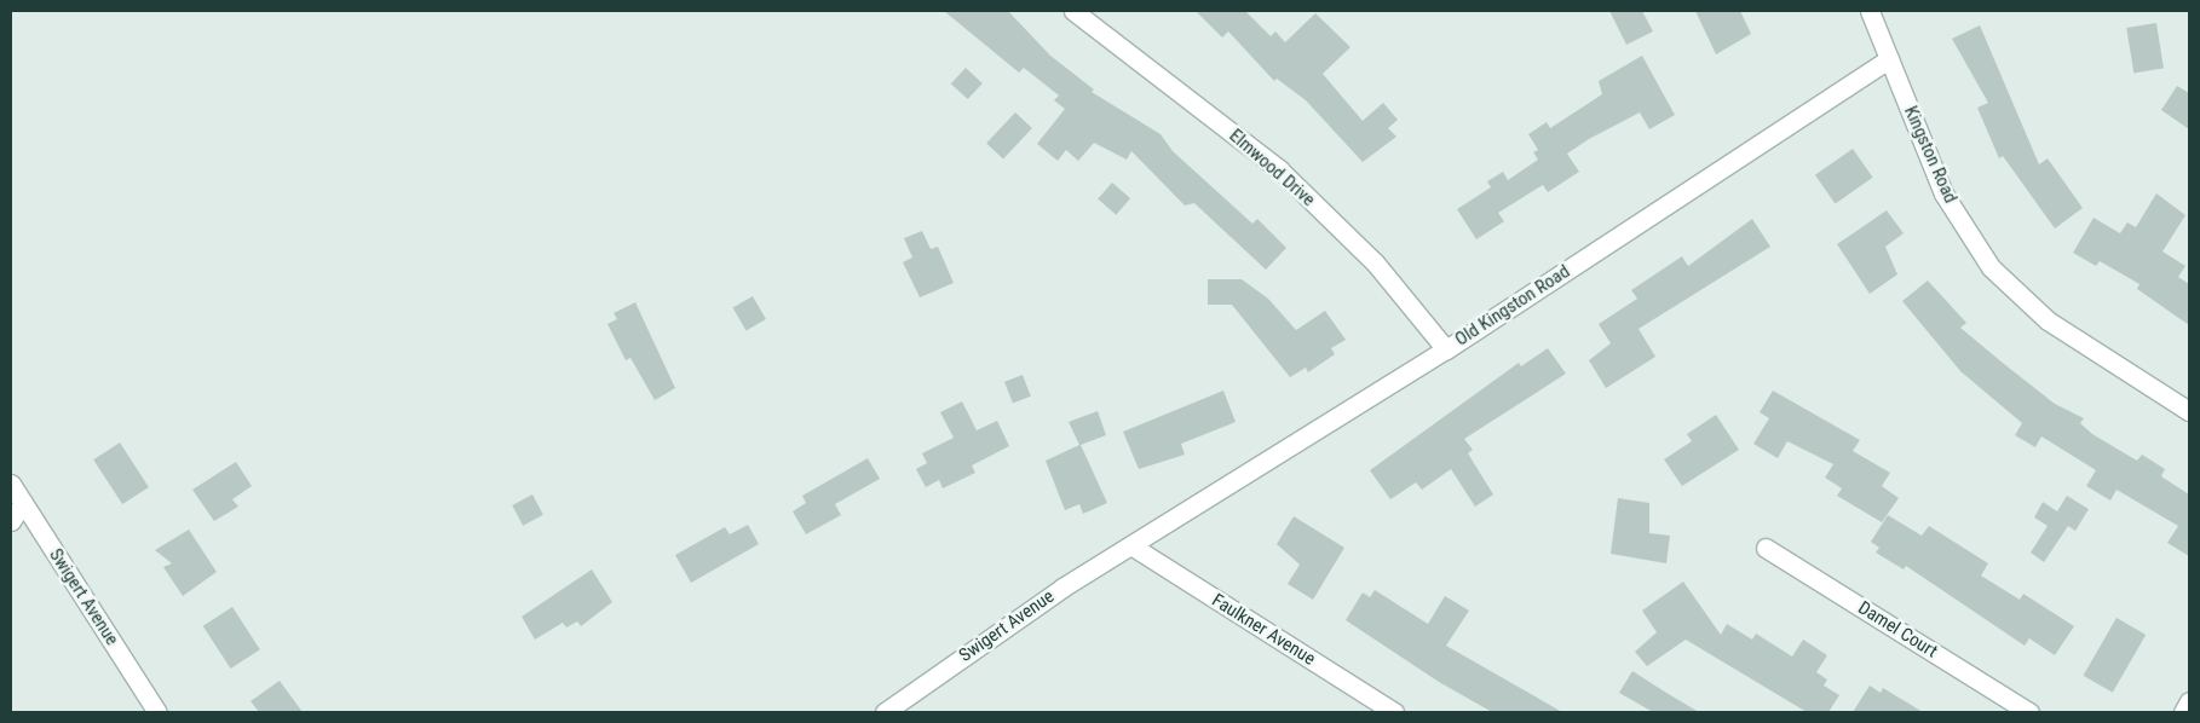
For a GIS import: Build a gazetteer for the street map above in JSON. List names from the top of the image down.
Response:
{
  "streets": {
    "street": [
      "Kingston Road",
      "Elmwood Drive",
      "Old Kingston Road",
      "Swigert Avenue",
      "Faulkner Avenue",
      "Damel Court"
    ]
  },
  "crossings": [
    ["Kingston Road", "Old Kingston Road"],
    ["Elmwood Drive", "Old Kingston Road"],
    ["Old Kingston Road", "Swigert Avenue"],
    ["Old Kingston Road", "Faulkner Avenue"],
    ["Swigert Avenue", "Faulkner Avenue"]
  ]
}
